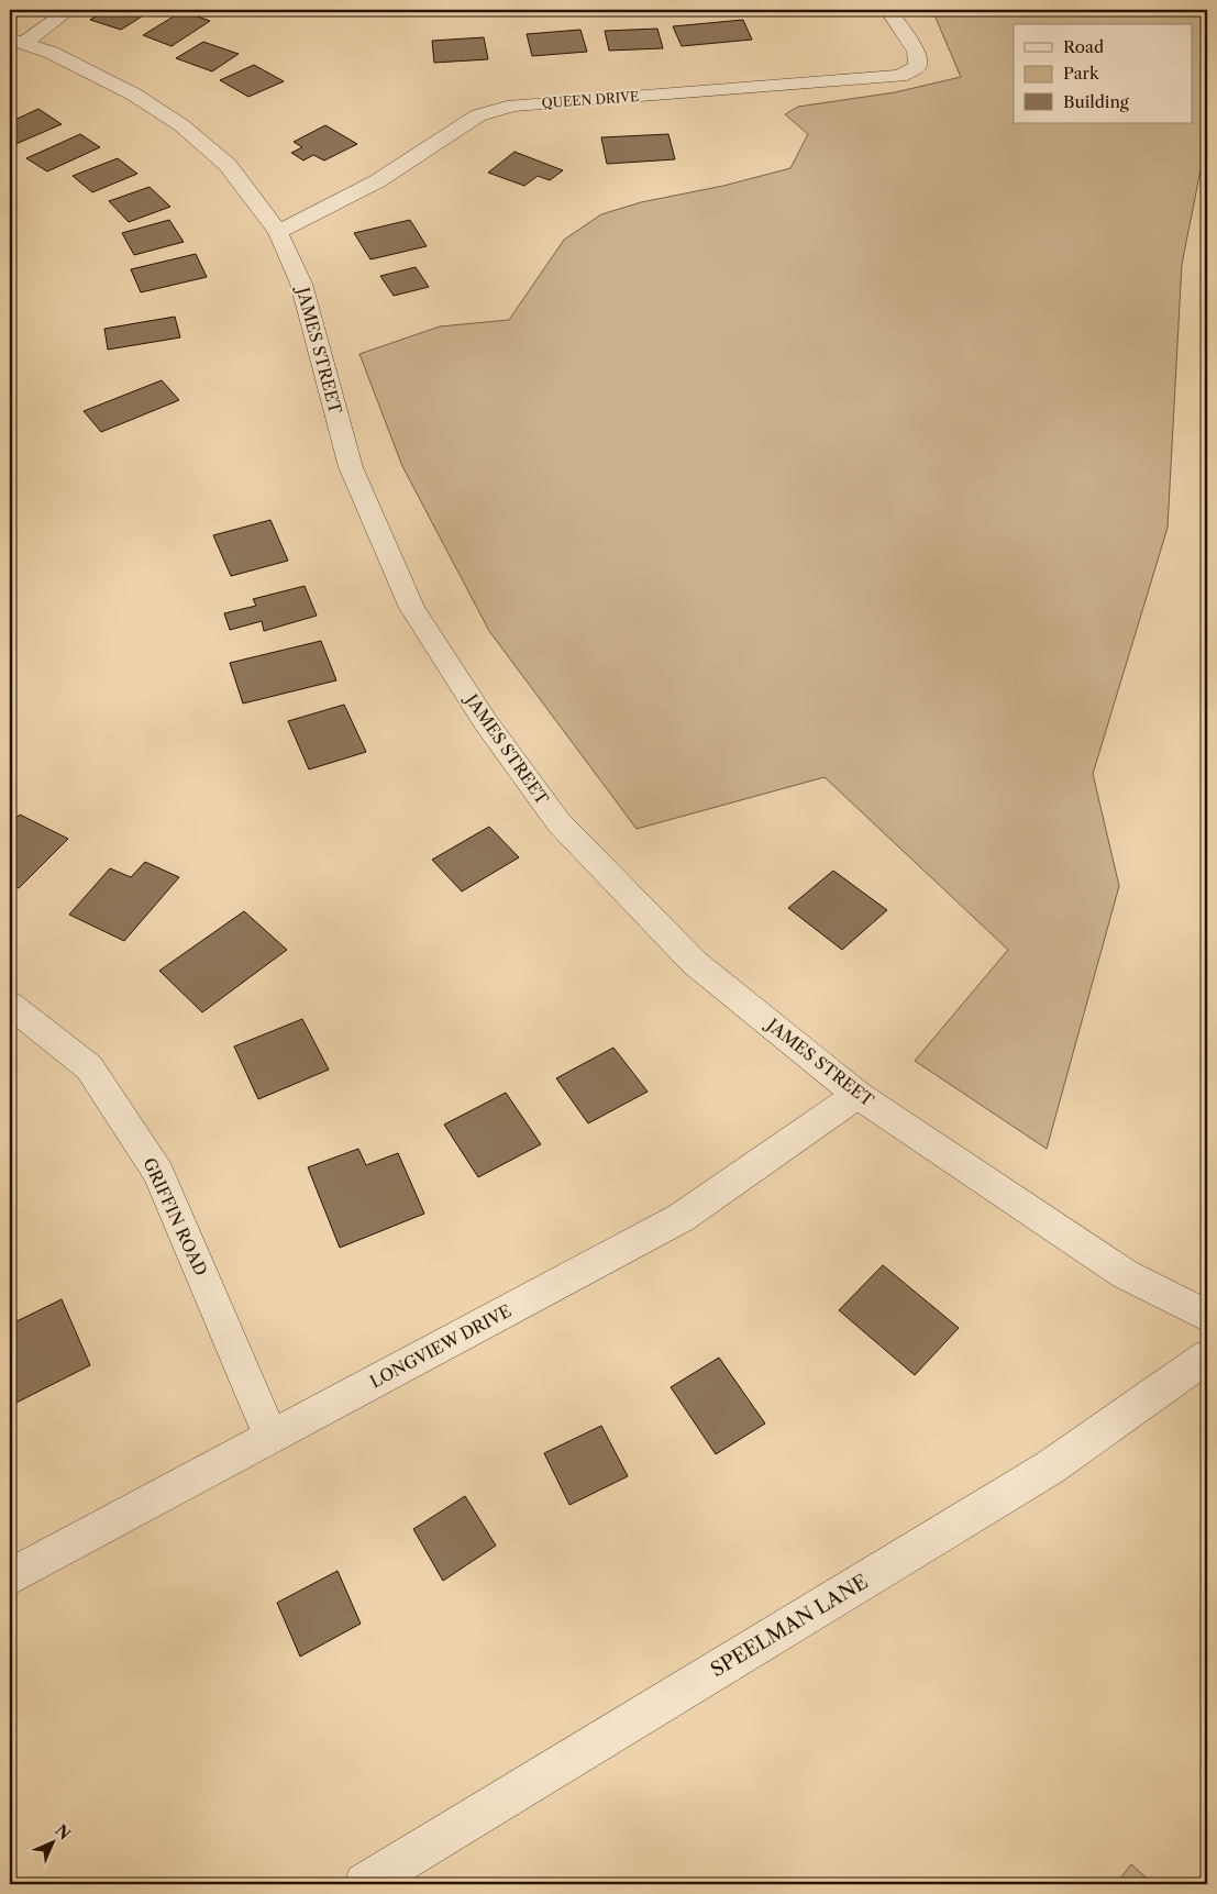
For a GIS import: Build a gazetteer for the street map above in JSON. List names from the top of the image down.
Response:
{
  "streets": {
    "street": [
      "QUEEN DRIVE",
      "JAMES STREET",
      "GRIFFIN ROAD",
      "LONGVIEW DRIVE",
      "SPEELMAN LANE"
    ]
  },
  "crossings": [
    ["QUEEN DRIVE", "JAMES STREET"],
    ["JAMES STREET", "LONGVIEW DRIVE"],
    ["GRIFFIN ROAD", "LONGVIEW DRIVE"]
  ],
  "legend": ["Road", "Park", "Building"],
  "north": "top right"
}
